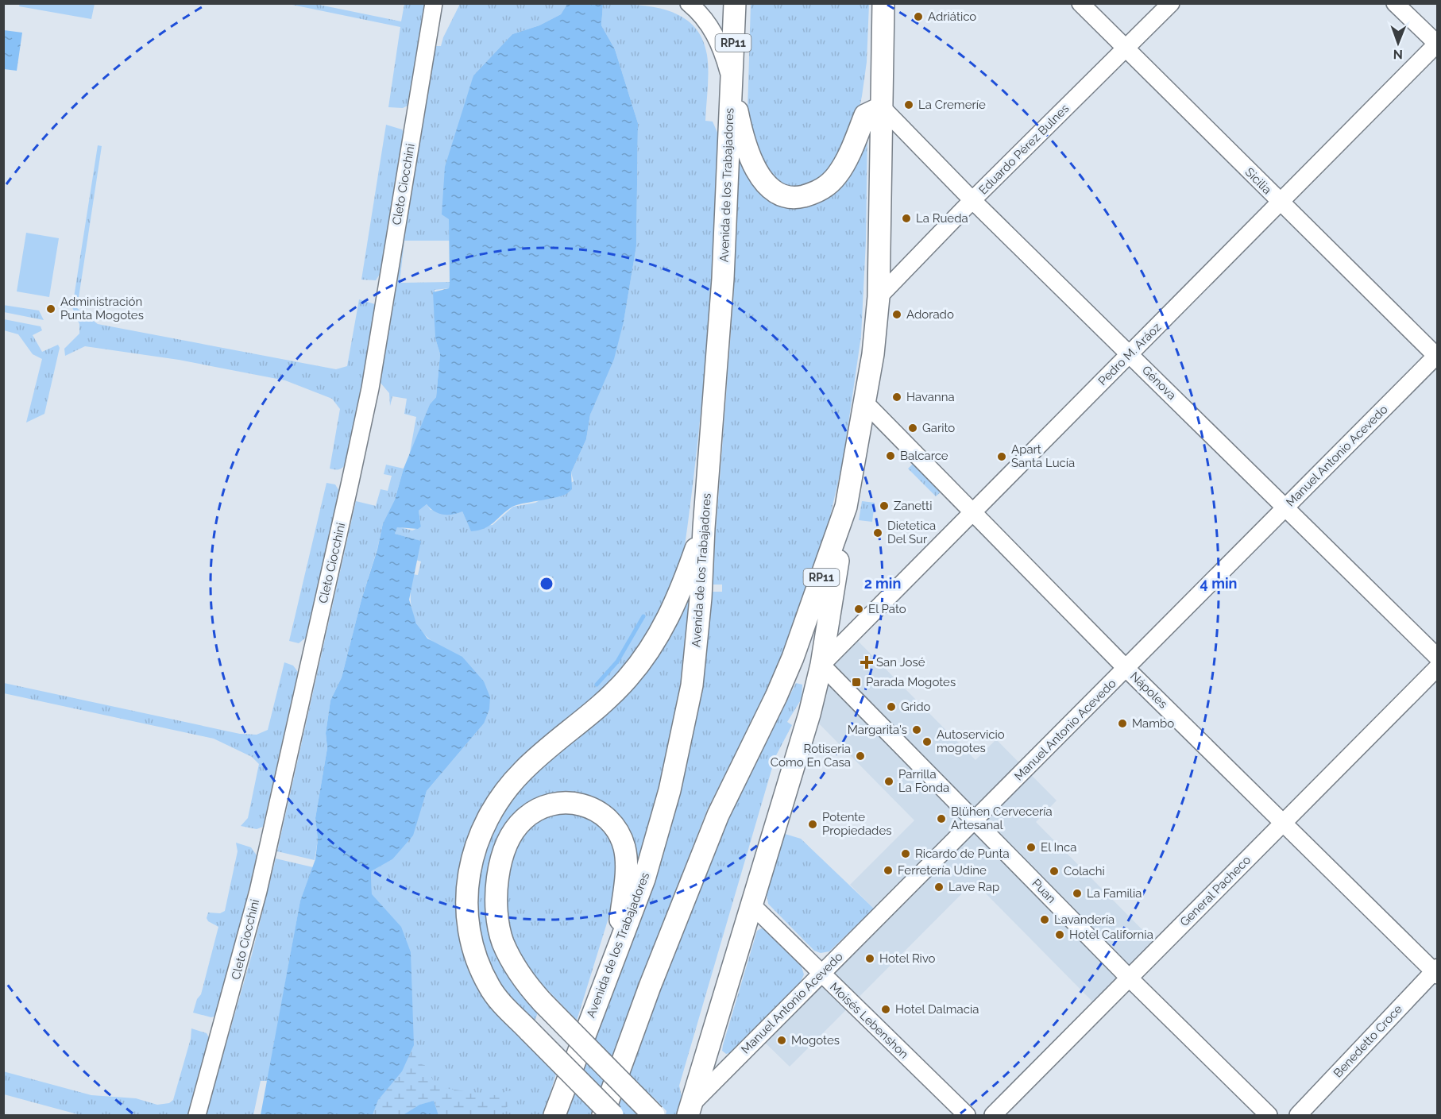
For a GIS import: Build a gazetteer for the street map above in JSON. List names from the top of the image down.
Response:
{
  "streets": {
    "main road": ["RP11", "Avenida de los Trabajadores"],
    "street": [
      "Eduardo Pérez Bulnes",
      "Sicilia",
      "Cleto Ciocchini",
      "Pedro M. Aráoz",
      "Génova",
      "Manuel Antonio Acevedo",
      "Nápoles",
      "Puan",
      "General Pacheco",
      "Moisés Lebenshon",
      "Benedetto Croce"
    ]
  },
  "crossings": [
    ["RP11", "Eduardo Pérez Bulnes"],
    ["RP11", "Génova"],
    ["RP11", "Nápoles"],
    ["Eduardo Pérez Bulnes", "Sicilia"],
    ["Eduardo Pérez Bulnes", "Génova"],
    ["Sicilia", "Pedro M. Aráoz"],
    ["Sicilia", "Manuel Antonio Acevedo"],
    ["Pedro M. Aráoz", "Génova"],
    ["Pedro M. Aráoz", "Nápoles"],
    ["Pedro M. Aráoz", "Puan"],
    ["Génova", "Manuel Antonio Acevedo"],
    ["Manuel Antonio Acevedo", "Nápoles"],
    ["Manuel Antonio Acevedo", "Puan"],
    ["Manuel Antonio Acevedo", "Moisés Lebenshon"],
    ["Nápoles", "General Pacheco"],
    ["Nápoles", "Benedetto Croce"],
    ["Puan", "General Pacheco"]
  ],
  "places": {
    "other": [
      "Adriático",
      "La Cremeríe",
      "La Rueda",
      "Administración Punta Mogotes",
      "Adorado",
      "Havanna",
      "Garito",
      "Balcarce",
      "Apart Santa Lucía",
      "Zanetti",
      "Dietetica Del Sur",
      "El Pato",
      "Grido",
      "Mambo",
      "Margarita's",
      "Autoservicio mogotes",
      "Rotiseria Como En Casa",
      "Parrilla La Fonda",
      "Blühen Cervecería Artesanal",
      "Potente Propiedades",
      "El Inca",
      "Ricardo de Punta",
      "Ferretería Udine",
      "Colachi",
      "Lave Rap",
      "La Familia",
      "Lavandería",
      "Hotel California",
      "Hotel Rivo",
      "Hotel Dalmacia",
      "Mogotes"
    ],
    "health": ["San José"],
    "transit": ["Parada Mogotes"]
  },
  "north": "bottom",
  "rings": ["2 min", "4 min"]
}
